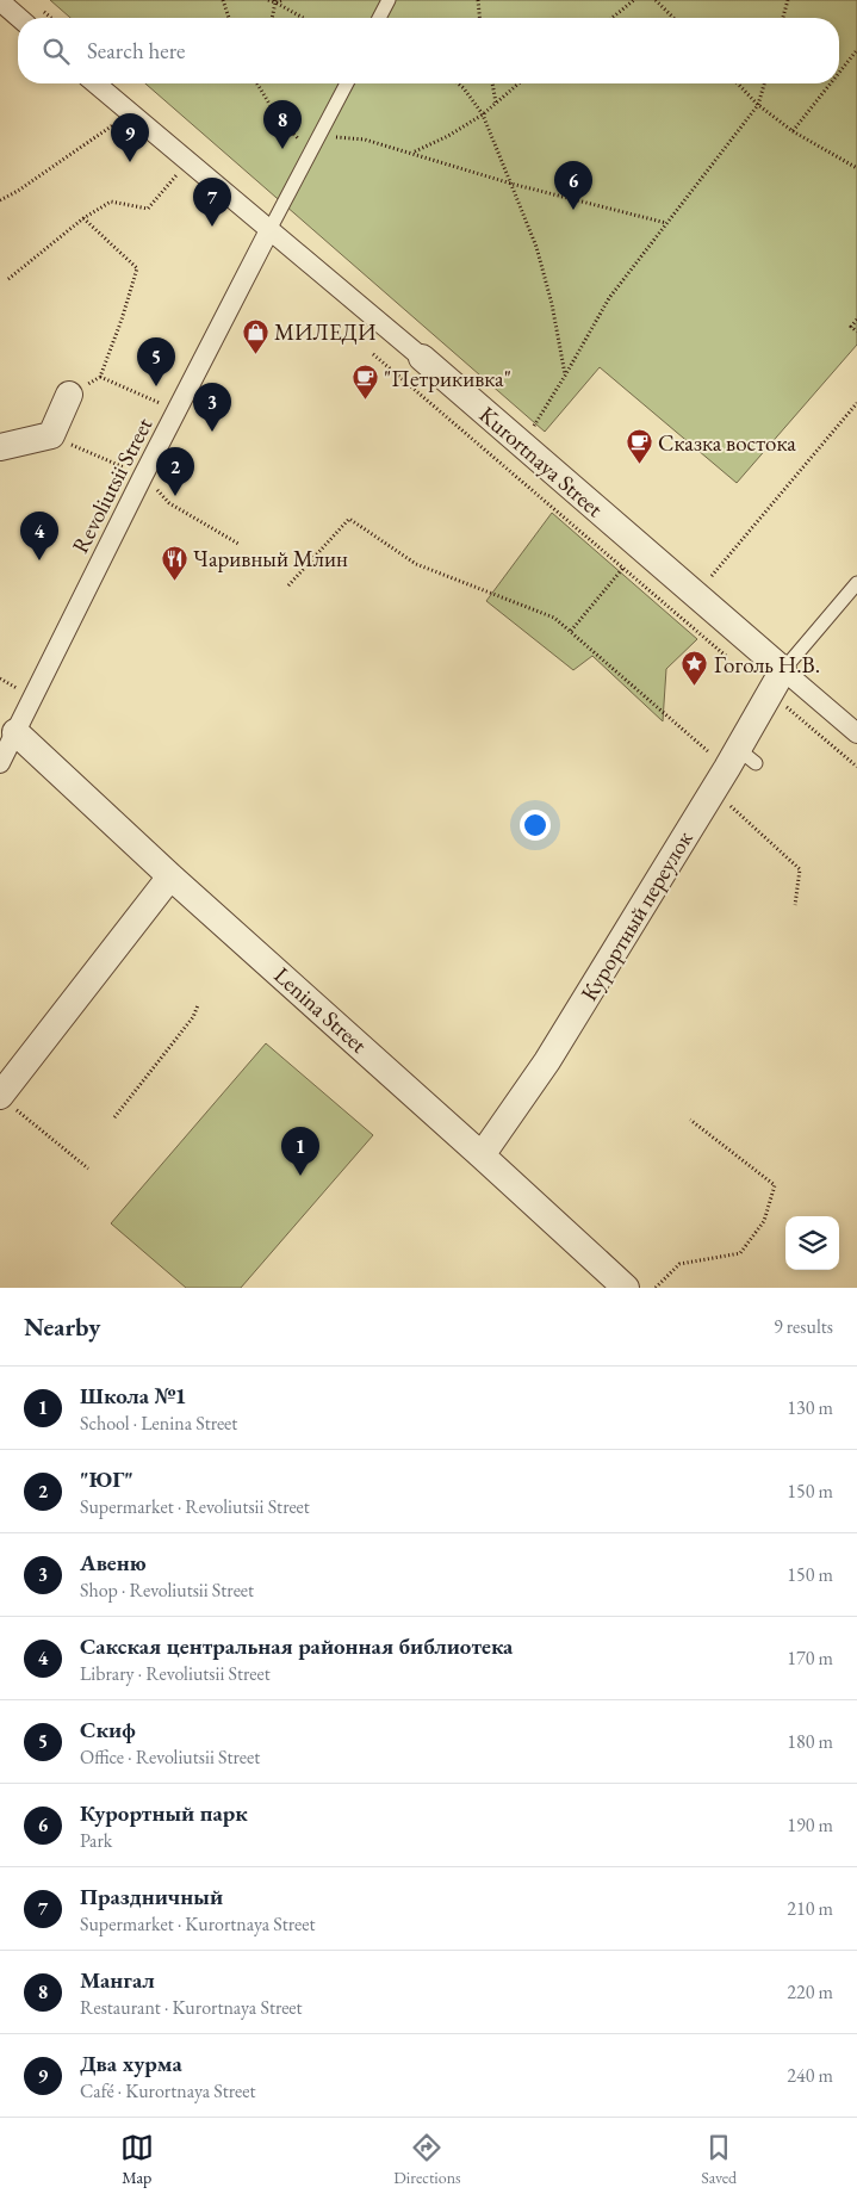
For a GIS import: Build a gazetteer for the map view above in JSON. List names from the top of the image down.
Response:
{
  "streets": {
    "street": [
      "Kurortnaya Street",
      "Revoliutsii Street",
      "Курортный переулок",
      "Lenina Street"
    ]
  },
  "crossings": [
    ["Kurortnaya Street", "Revoliutsii Street"],
    ["Kurortnaya Street", "Курортный переулок"],
    ["Revoliutsii Street", "Lenina Street"],
    ["Курортный переулок", "Lenina Street"]
  ],
  "places": {
    "shop": ["МИЛЕДИ"],
    "cafe": ["\"Петрикивка\"", "Сказка востока"],
    "restaurant": ["Чаривный Млин"],
    "place": ["Гоголь Н.В."]
  },
  "page": {
    "search": "Search here",
    "pins": [
      "8",
      "9",
      "6",
      "7",
      "5",
      "3",
      "2",
      "4",
      "1"
    ],
    "heading": ["Nearby", "9 results"],
    "list": [
      {
        "mark": "1",
        "name": "Школа №1",
        "note": "School · Lenina Street",
        "value": "130 m"
      },
      {
        "mark": "2",
        "name": "\"ЮГ\"",
        "note": "Supermarket · Revoliutsii Street",
        "value": "150 m"
      },
      {
        "mark": "3",
        "name": "Авеню",
        "note": "Shop · Revoliutsii Street",
        "value": "150 m"
      },
      {
        "mark": "4",
        "name": "Сакская центральная районная библиотека",
        "note": "Library · Revoliutsii Street",
        "value": "170 m"
      },
      {
        "mark": "5",
        "name": "Скиф",
        "note": "Office · Revoliutsii Street",
        "value": "180 m"
      },
      {
        "mark": "6",
        "name": "Курортный парк",
        "note": "Park",
        "value": "190 m"
      },
      {
        "mark": "7",
        "name": "Праздничный",
        "note": "Supermarket · Kurortnaya Street",
        "value": "210 m"
      },
      {
        "mark": "8",
        "name": "Мангал",
        "note": "Restaurant · Kurortnaya Street",
        "value": "220 m"
      },
      {
        "mark": "9",
        "name": "Два хурма",
        "note": "Café · Kurortnaya Street",
        "value": "240 m"
      }
    ],
    "nav": ["Map", "Directions", "Saved"]
  }
}
